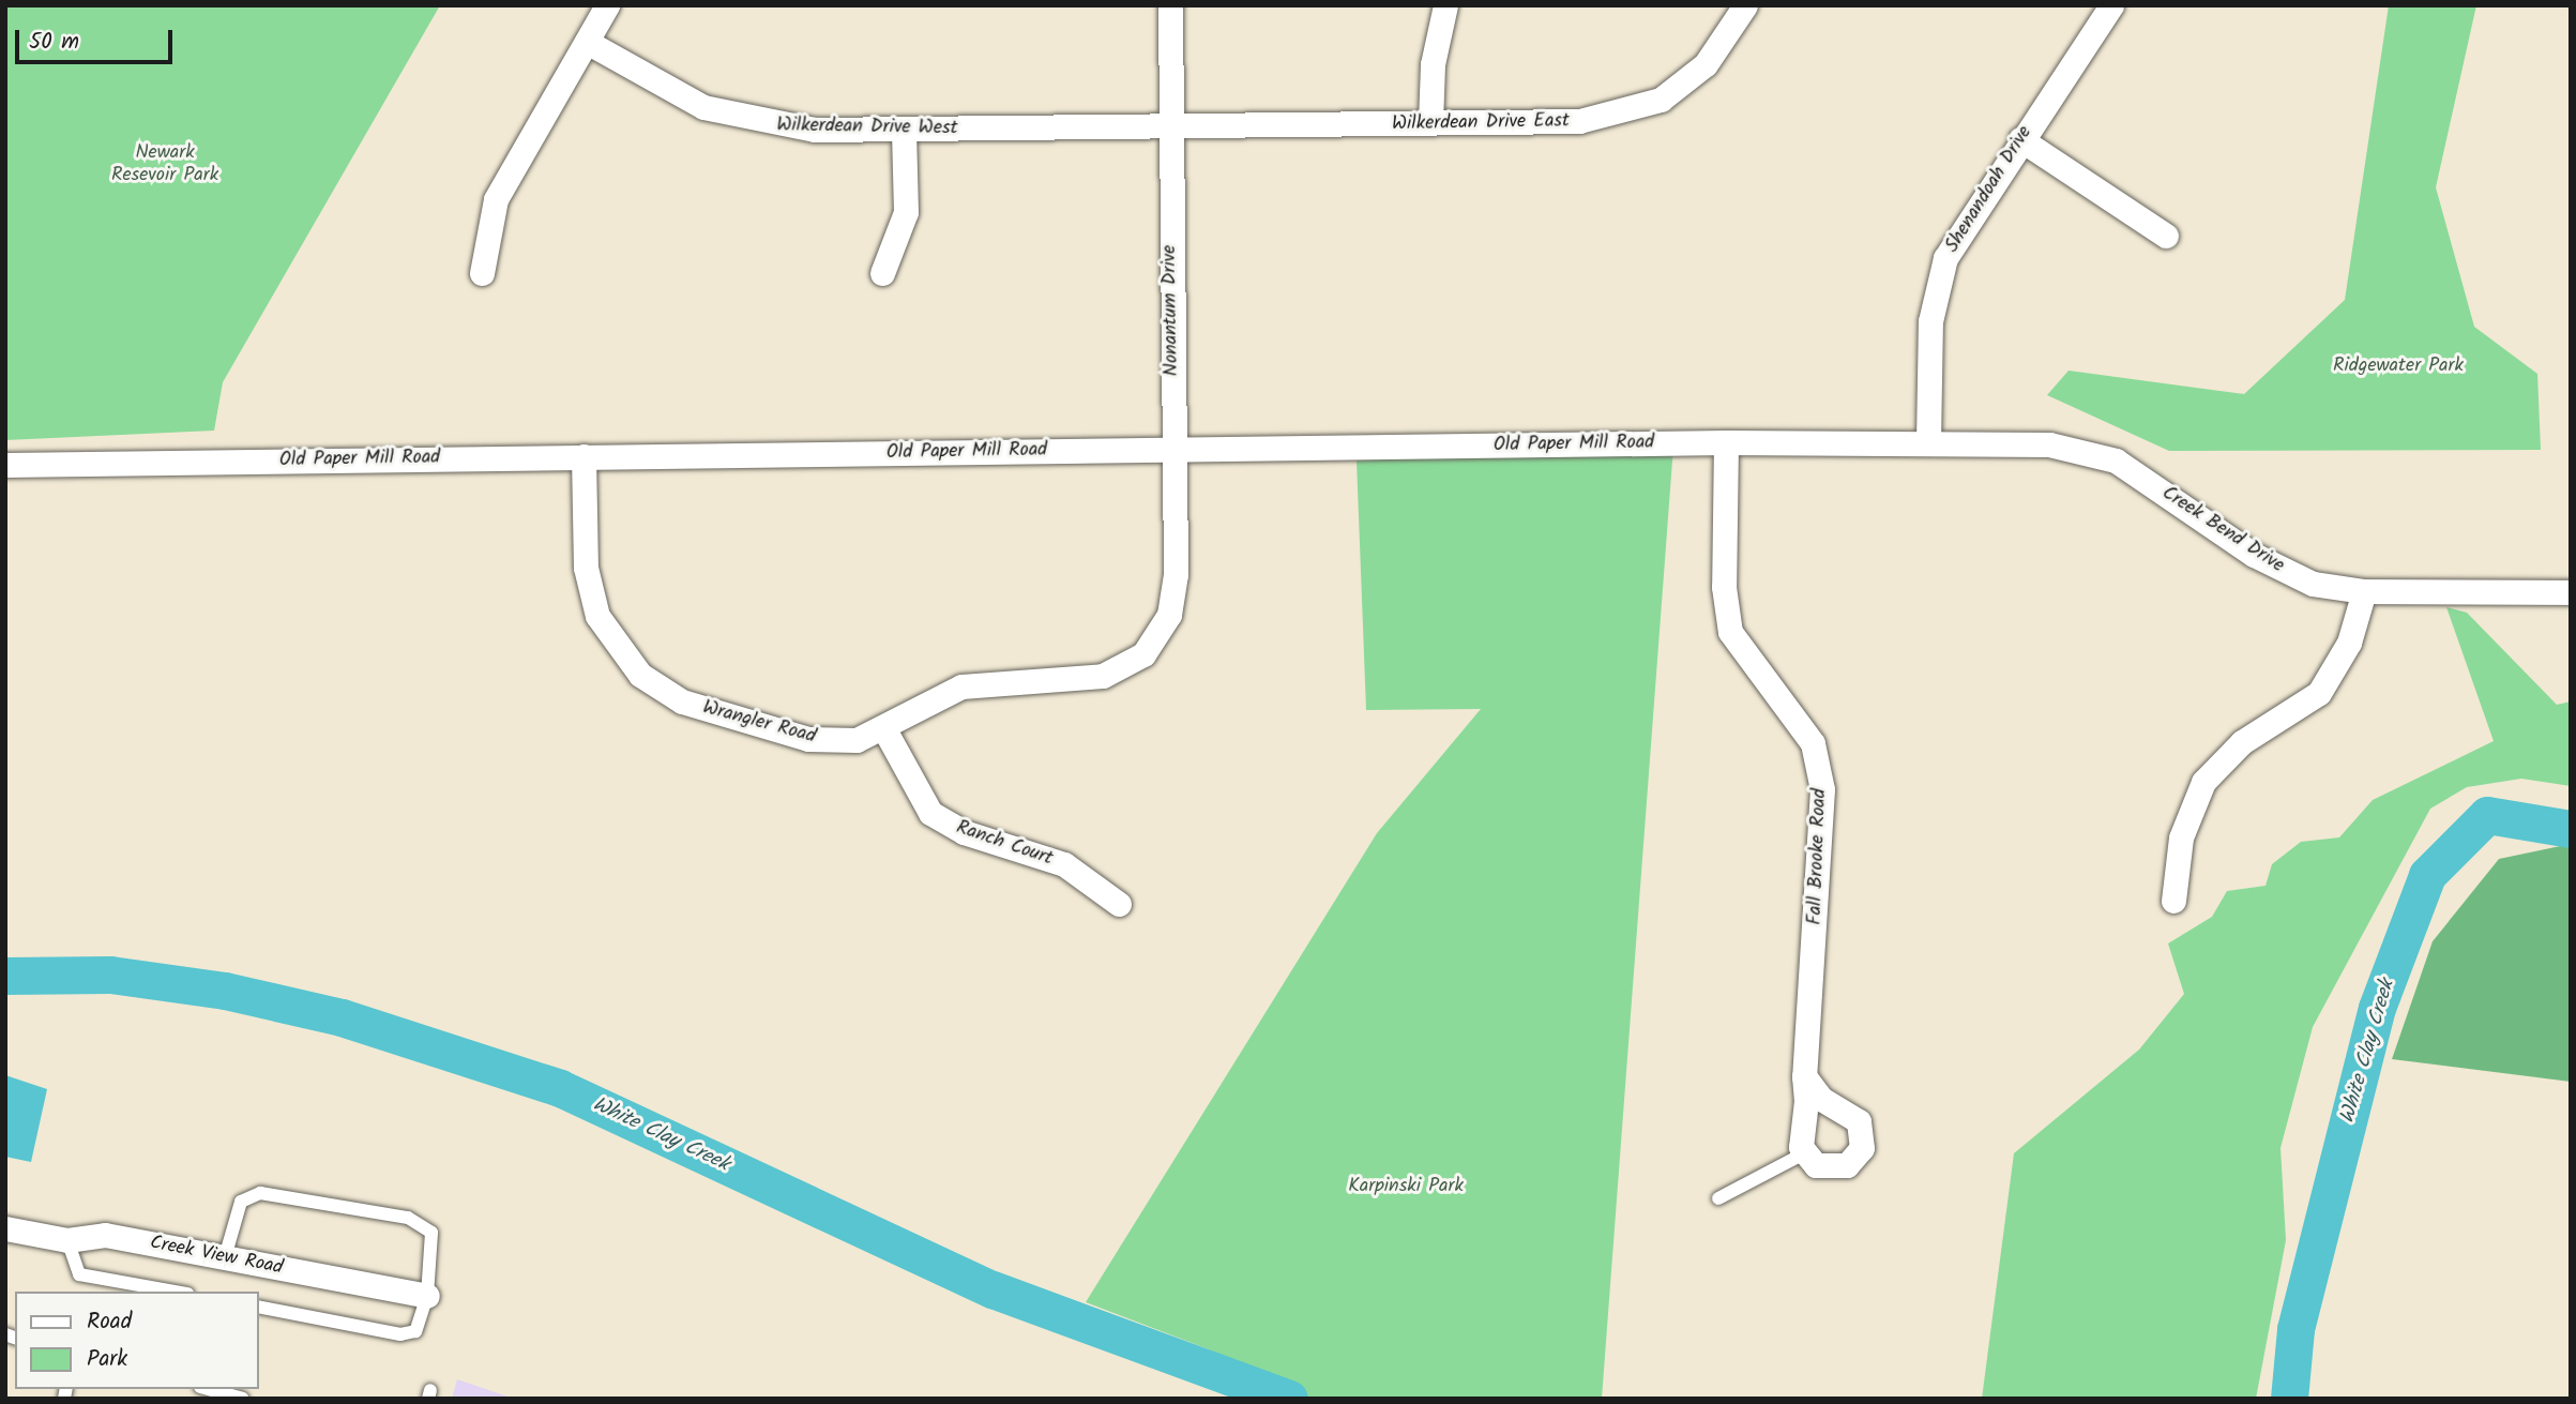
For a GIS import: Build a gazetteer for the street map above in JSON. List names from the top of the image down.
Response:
{
  "streets": {
    "street": [
      "Wilkerdean Drive East",
      "Wilkerdean Drive West",
      "Shenandoah Drive",
      "Nonantum Drive",
      "Old Paper Mill Road",
      "Creek Bend Drive",
      "Wrangler Road",
      "Ranch Court",
      "Fall Brooke Road",
      "Creek View Road"
    ]
  },
  "crossings": [
    ["Wilkerdean Drive East", "Wilkerdean Drive West"],
    ["Wilkerdean Drive East", "Nonantum Drive"],
    ["Wilkerdean Drive West", "Nonantum Drive"],
    ["Shenandoah Drive", "Old Paper Mill Road"],
    ["Shenandoah Drive", "Creek Bend Drive"],
    ["Nonantum Drive", "Old Paper Mill Road"],
    ["Nonantum Drive", "Wrangler Road"],
    ["Old Paper Mill Road", "Creek Bend Drive"],
    ["Old Paper Mill Road", "Wrangler Road"],
    ["Old Paper Mill Road", "Fall Brooke Road"],
    ["Wrangler Road", "Ranch Court"]
  ],
  "water": ["White Clay Creek"],
  "parks": ["Newark Resevoir Park", "Ridgewater Park", "Karpinski Park"],
  "legend": ["Road", "Park"],
  "scale_bar": "50 m"
}
